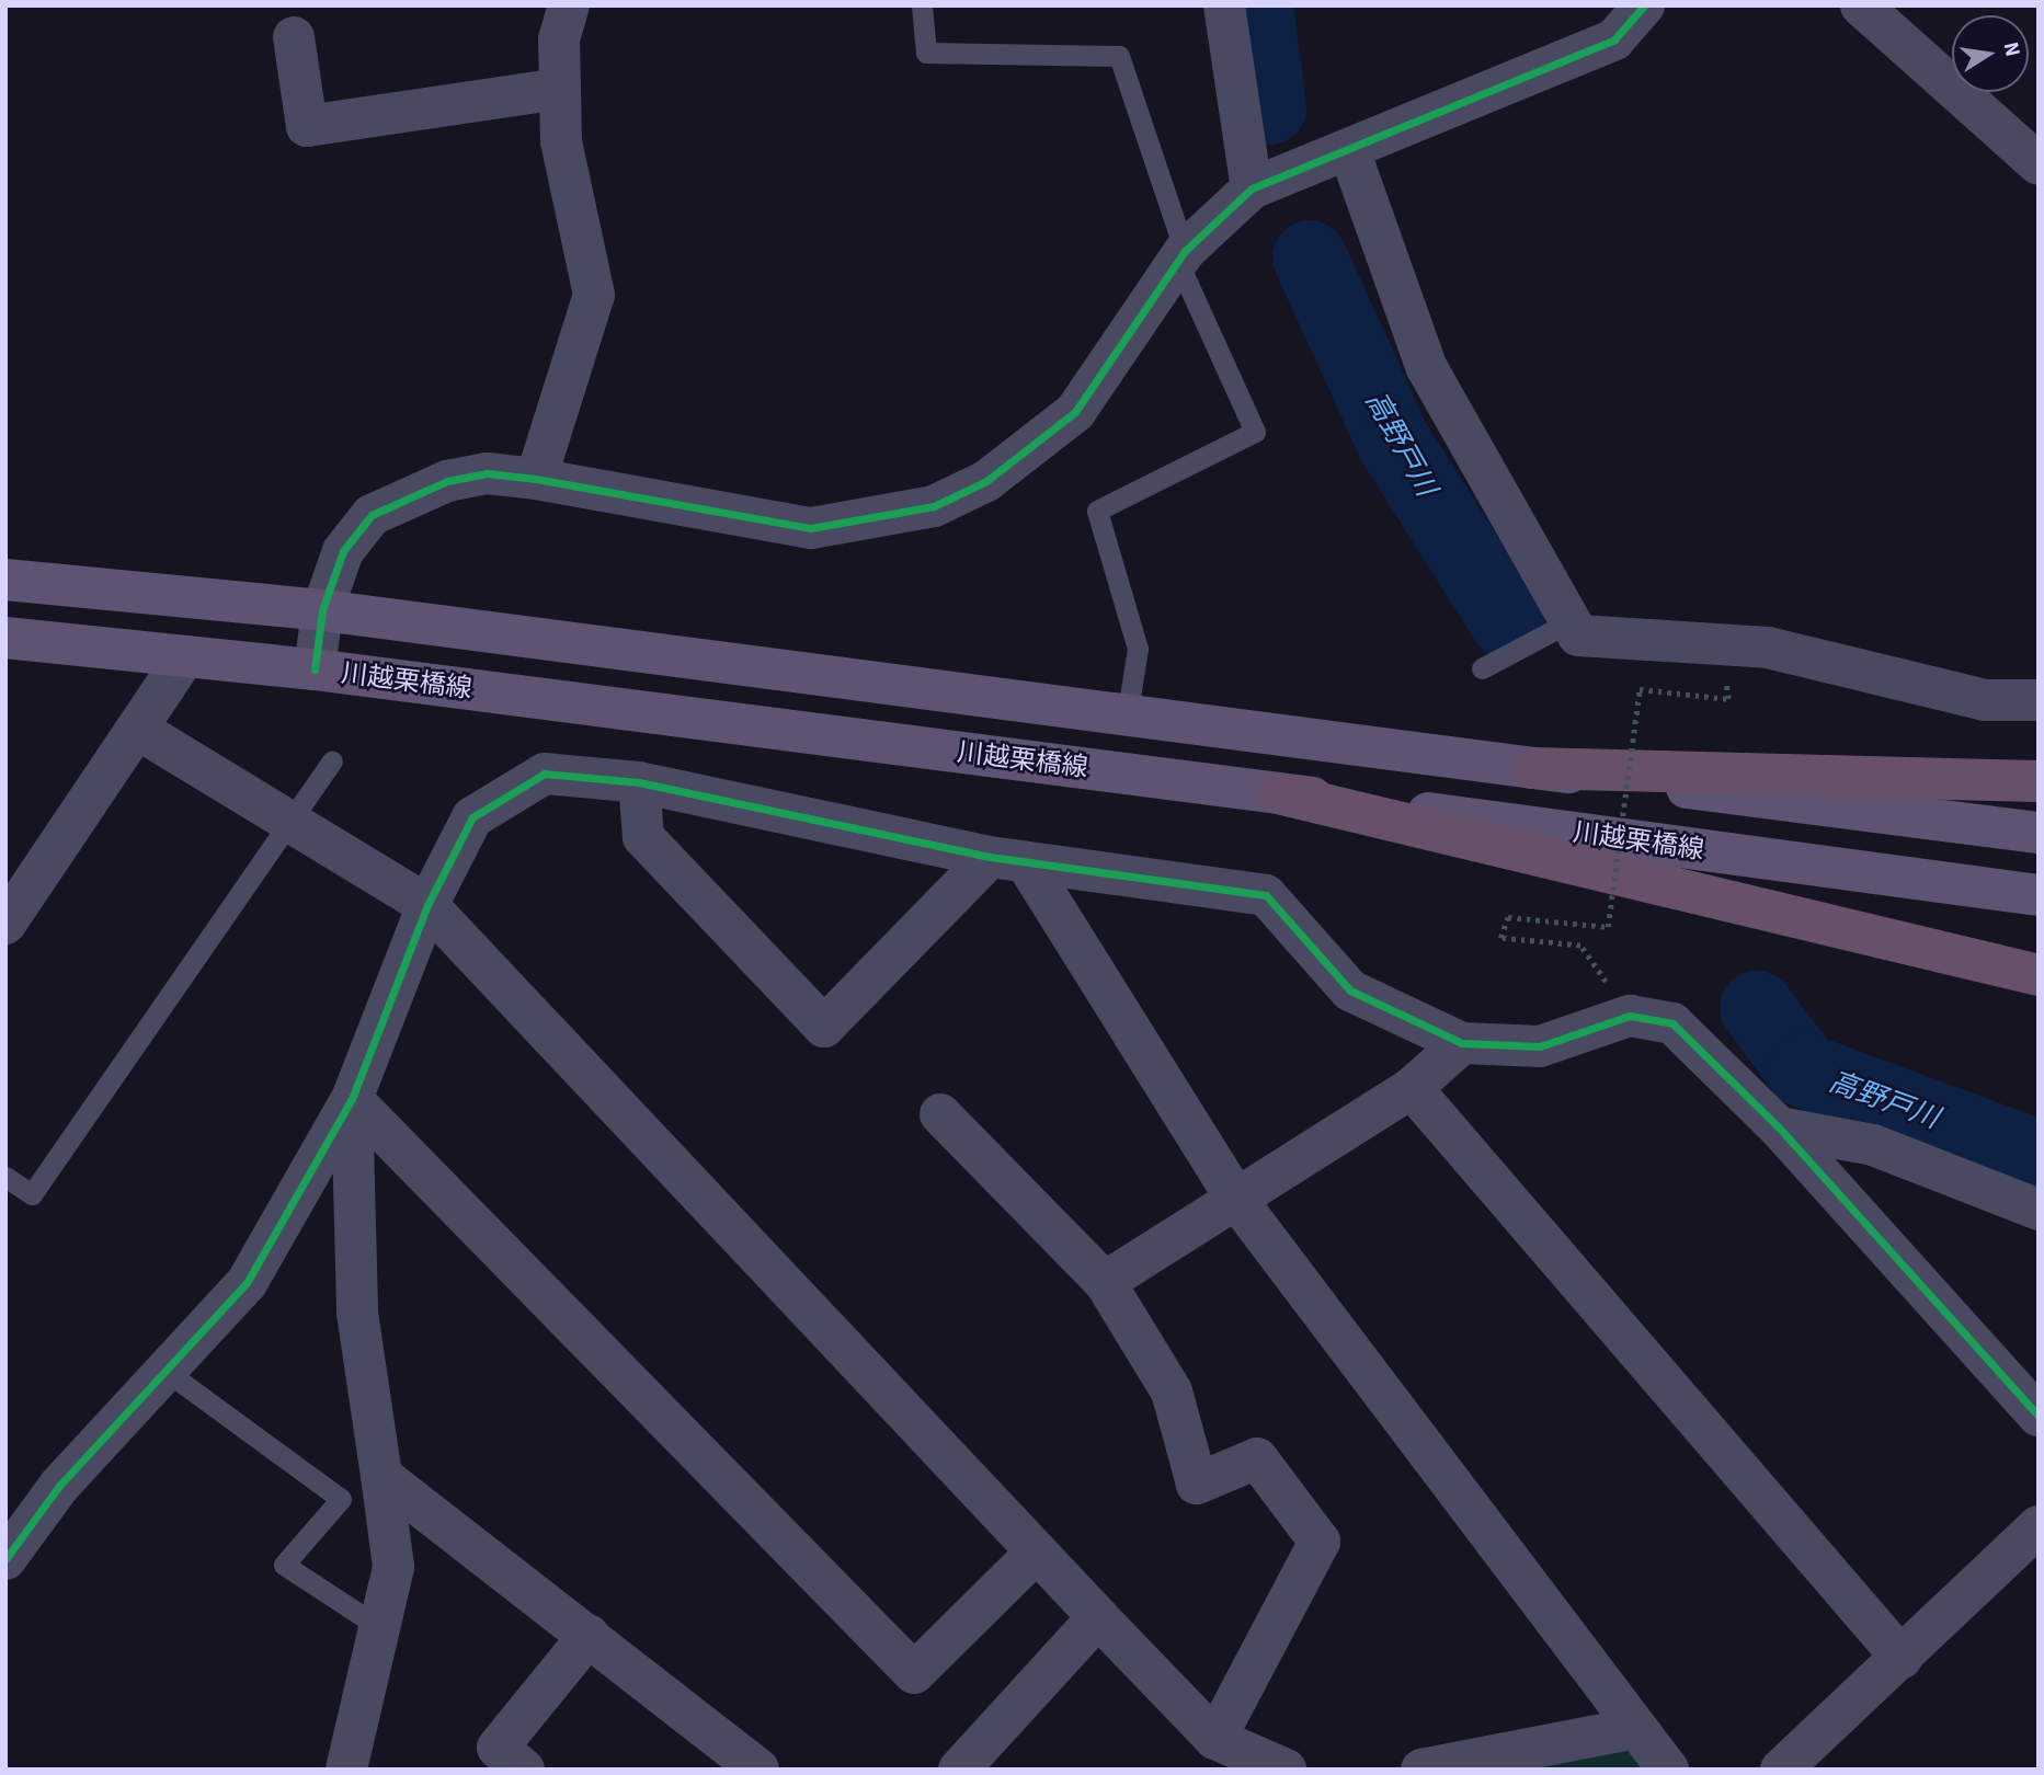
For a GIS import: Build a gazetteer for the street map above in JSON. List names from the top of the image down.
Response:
{
  "streets": {
    "main road": ["川越栗橋線"]
  },
  "water": ["高野戸川"],
  "north": "right"
}
